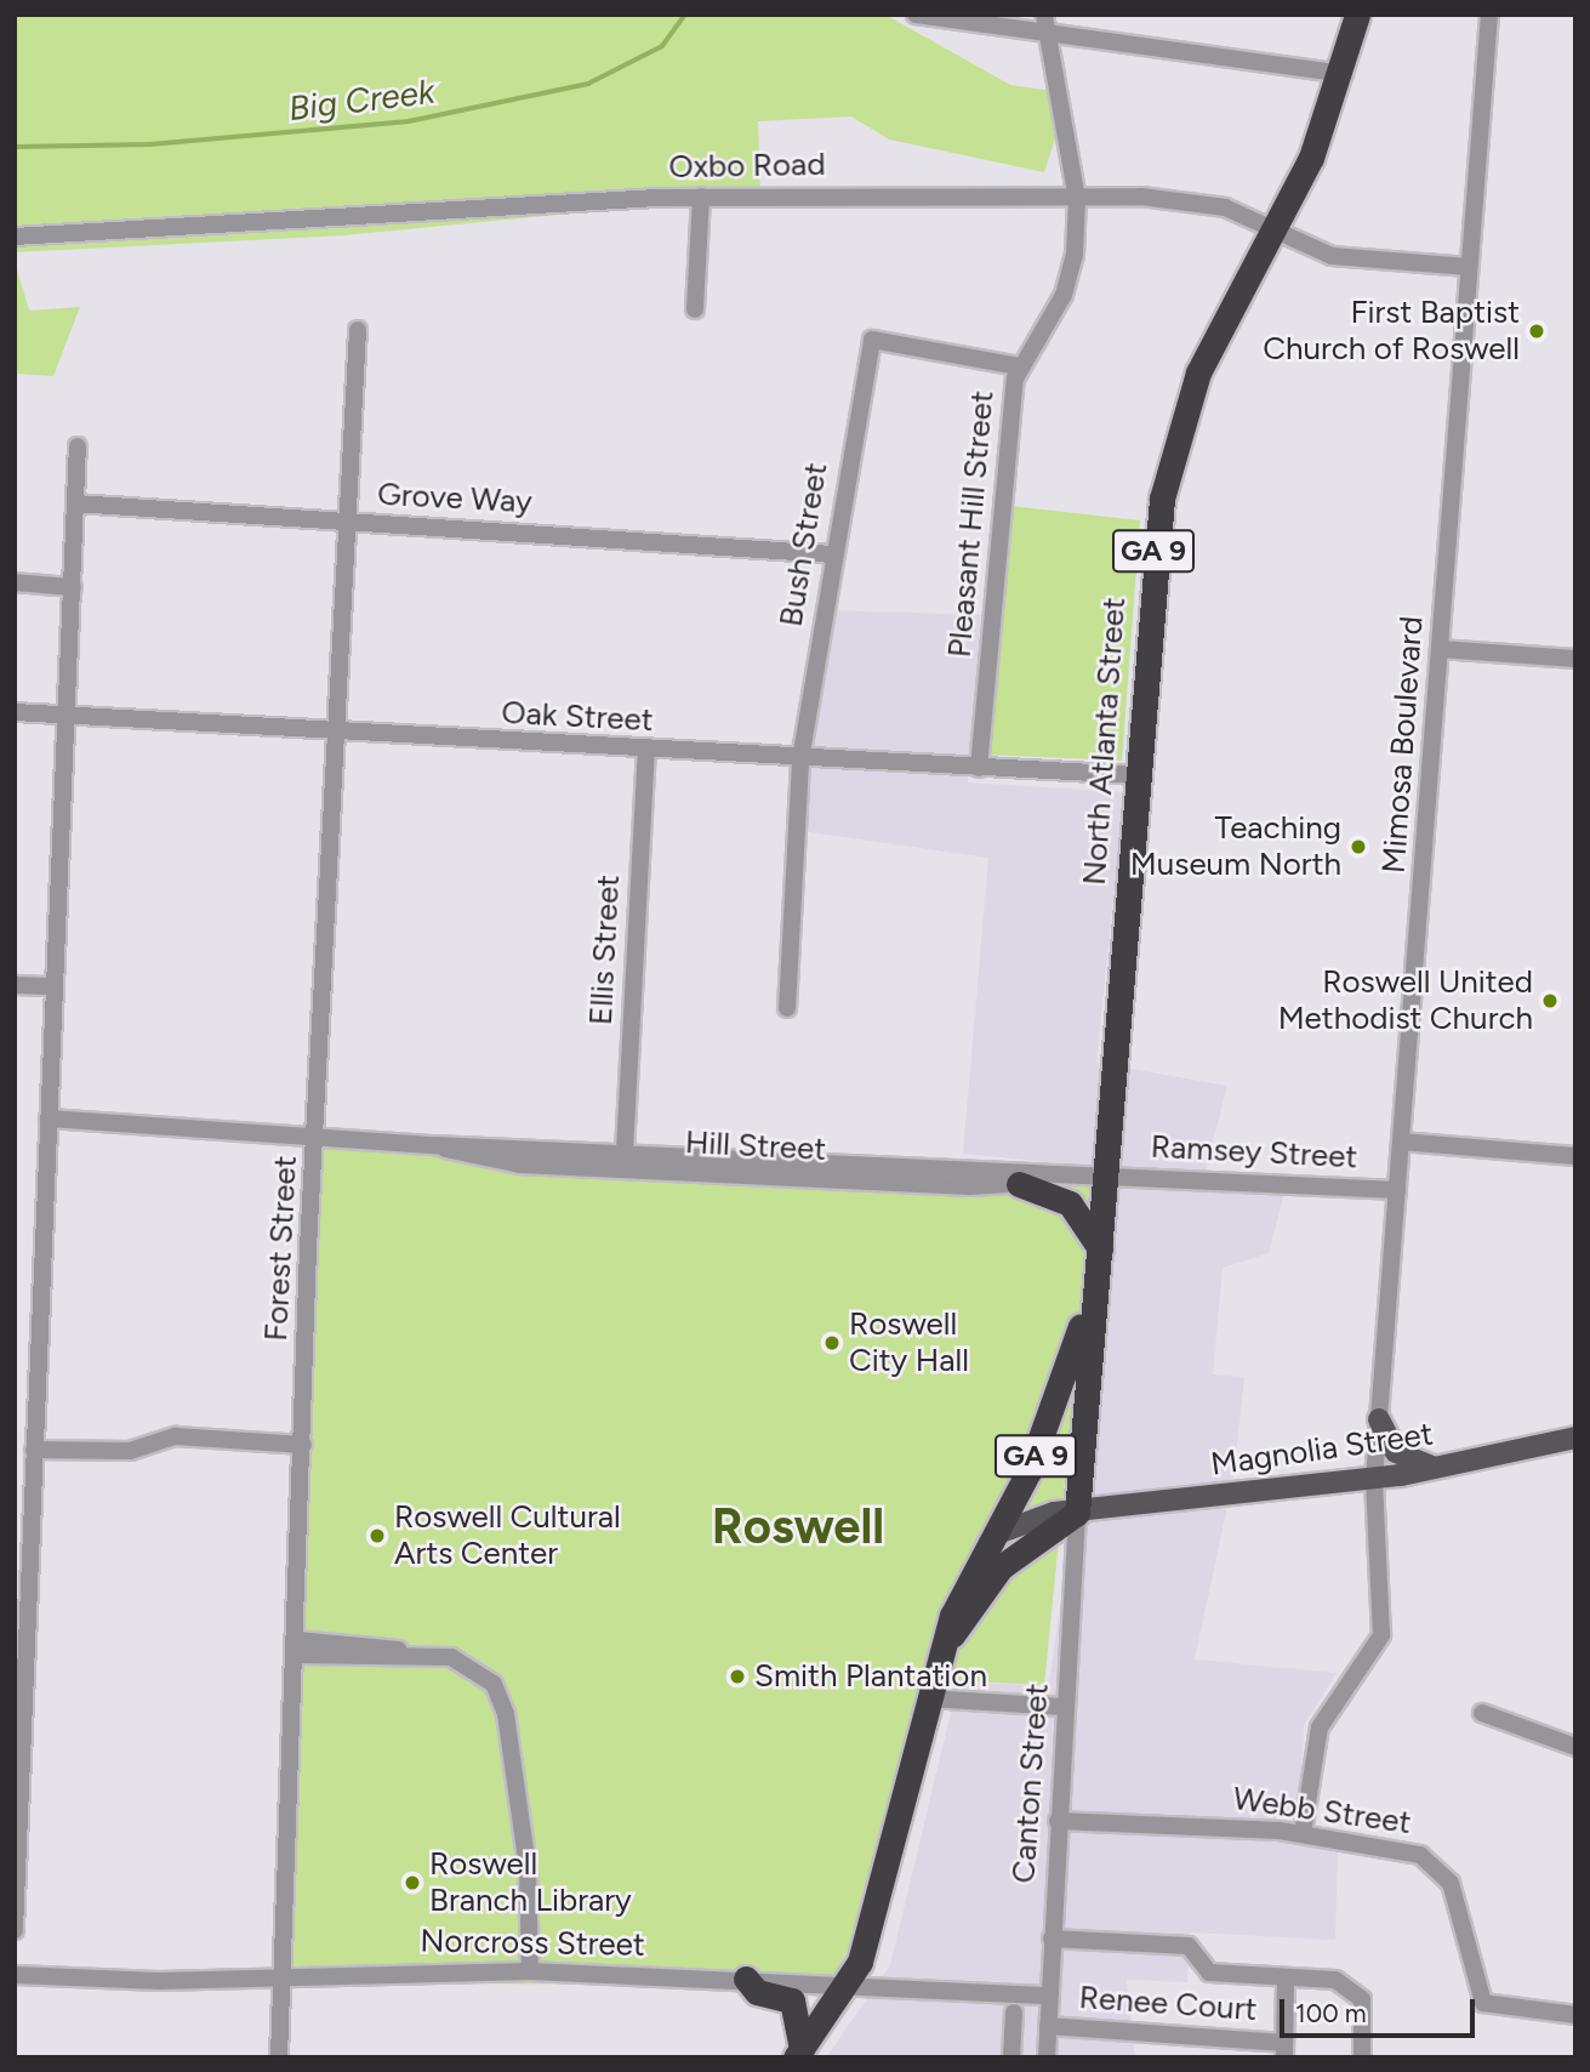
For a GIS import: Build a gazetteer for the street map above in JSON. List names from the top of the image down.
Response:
{
  "streets": {
    "highway": ["GA 9", "North Atlanta Street"],
    "main road": ["Magnolia Street"],
    "street": [
      "Oxbo Road",
      "Grove Way",
      "Pleasant Hill Street",
      "Bush Street",
      "Oak Street",
      "Mimosa Boulevard",
      "Ellis Street",
      "Hill Street",
      "Ramsey Street",
      "Forest Street",
      "Canton Street",
      "Webb Street",
      "Norcross Street",
      "Renee Court"
    ]
  },
  "crossings": [
    ["Oxbo Road", "Pleasant Hill Street"],
    ["Oxbo Road", "North Atlanta Street"],
    ["Oxbo Road", "Mimosa Boulevard"],
    ["Grove Way", "Bush Street"],
    ["Grove Way", "Forest Street"],
    ["Pleasant Hill Street", "Bush Street"],
    ["Pleasant Hill Street", "Oak Street"],
    ["Bush Street", "Oak Street"],
    ["GA 9", "North Atlanta Street"],
    ["GA 9", "Magnolia Street"],
    ["GA 9", "Canton Street"],
    ["GA 9", "Norcross Street"],
    ["Oak Street", "North Atlanta Street"],
    ["Oak Street", "Ellis Street"],
    ["Oak Street", "Forest Street"],
    ["North Atlanta Street", "Hill Street"],
    ["North Atlanta Street", "Ramsey Street"],
    ["North Atlanta Street", "Magnolia Street"],
    ["North Atlanta Street", "Canton Street"],
    ["Mimosa Boulevard", "Ramsey Street"],
    ["Mimosa Boulevard", "Magnolia Street"],
    ["Mimosa Boulevard", "Webb Street"],
    ["Ellis Street", "Hill Street"],
    ["Hill Street", "Ramsey Street"],
    ["Hill Street", "Forest Street"],
    ["Forest Street", "Norcross Street"],
    ["Magnolia Street", "Canton Street"],
    ["Canton Street", "Webb Street"],
    ["Canton Street", "Norcross Street"],
    ["Canton Street", "Renee Court"]
  ],
  "districts": ["Roswell"],
  "water": ["Big Creek"],
  "places": [
    "First Baptist Church of Roswell",
    "Teaching Museum North",
    "Roswell United Methodist Church",
    "Roswell City Hall",
    "Roswell Cultural Arts Center",
    "Smith Plantation",
    "Roswell Branch Library"
  ],
  "scale_bar": "100 m"
}
